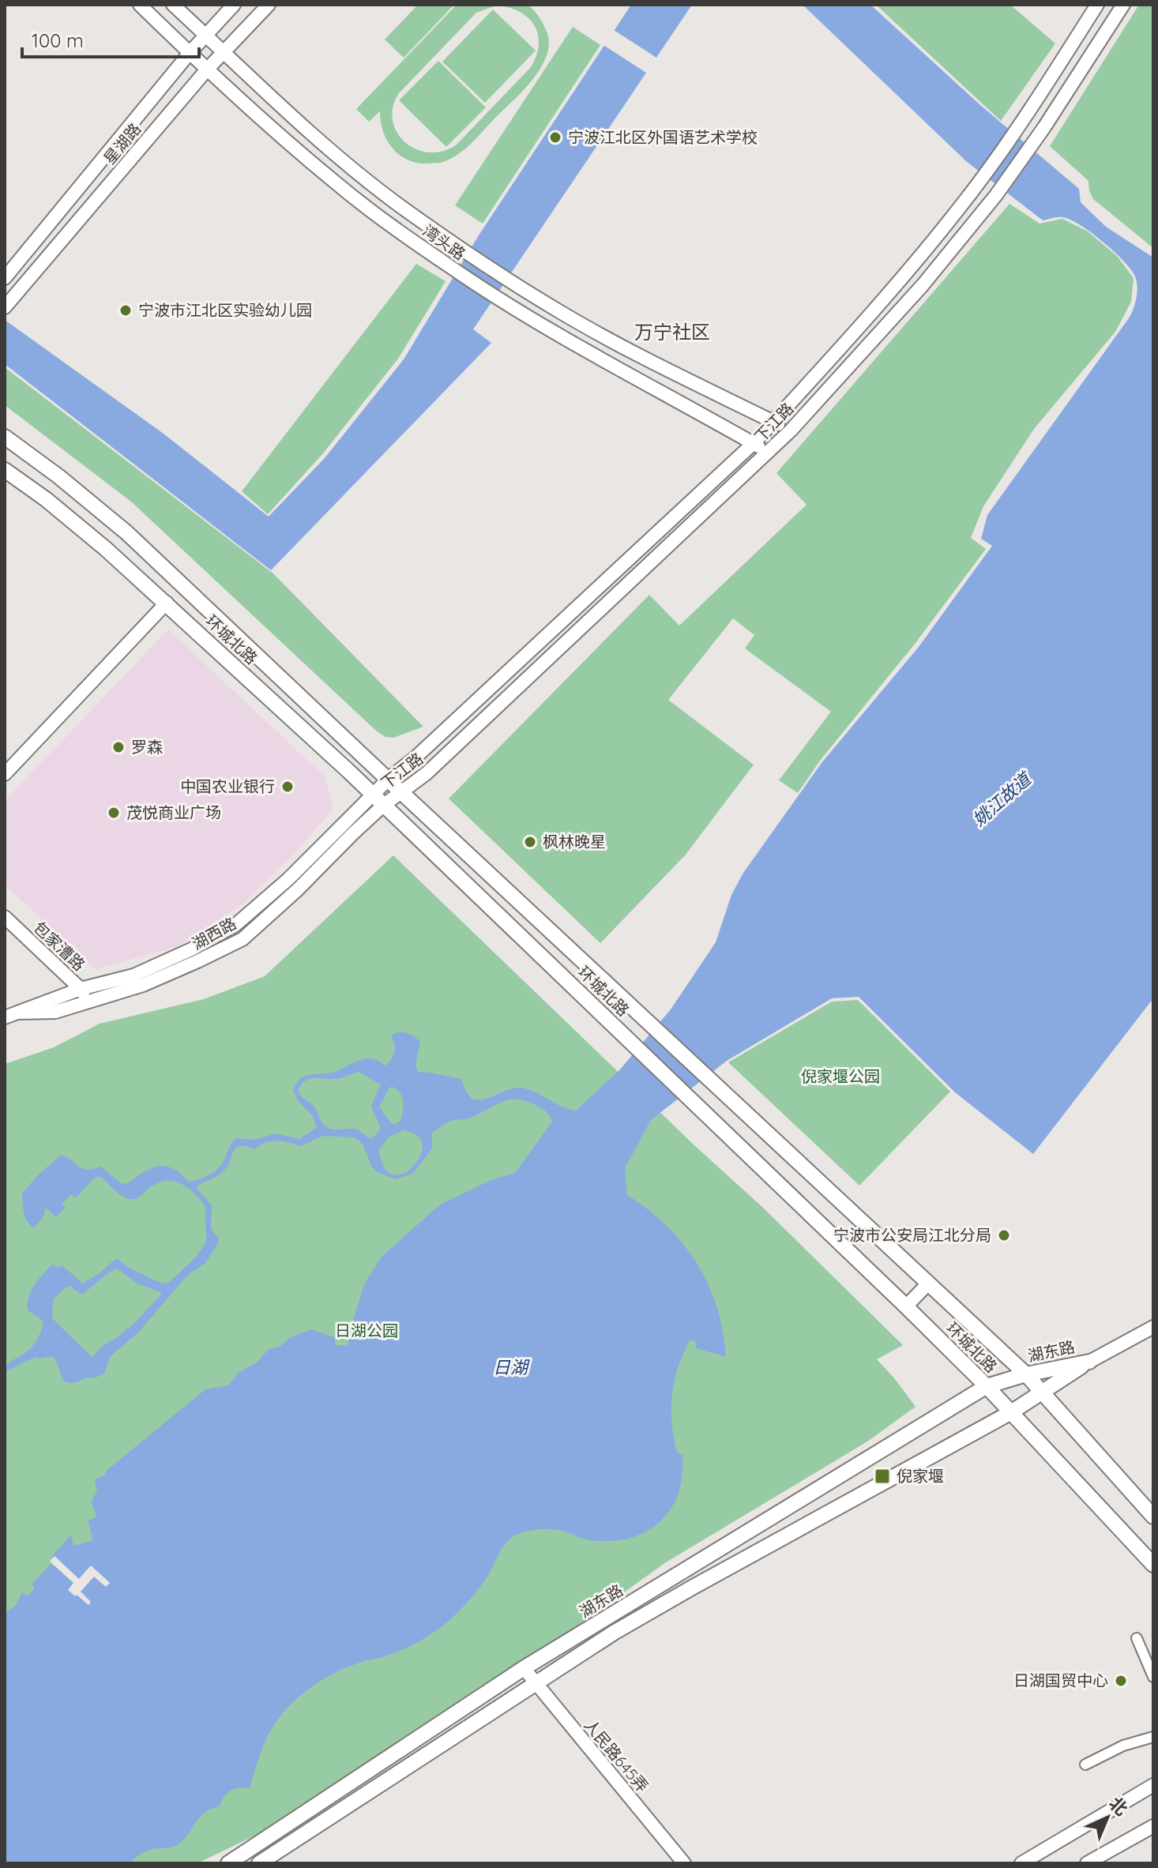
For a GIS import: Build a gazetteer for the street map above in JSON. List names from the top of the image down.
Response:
{
  "streets": {
    "main road": [
      "星湖路",
      "湾头路",
      "下江路",
      "环城北路",
      "湖西路",
      "包家漕路",
      "湖东路",
      "人民路645弄"
    ]
  },
  "crossings": [
    ["星湖路", "湾头路"],
    ["湾头路", "下江路"],
    ["下江路", "环城北路"],
    ["下江路", "湖西路"],
    ["环城北路", "湖西路"],
    ["环城北路", "湖东路"],
    ["湖西路", "包家漕路"],
    ["湖东路", "人民路645弄"]
  ],
  "districts": ["万宁社区"],
  "water": ["姚江故道", "日湖"],
  "parks": ["倪家堰公园", "日湖公园"],
  "places": {
    "other": [
      "宁波江北区外国语艺术学校",
      "宁波市江北区实验幼儿园",
      "罗森",
      "中国农业银行",
      "茂悦商业广场",
      "枫林晚星",
      "宁波市公安局江北分局",
      "日湖国贸中心"
    ],
    "transit": ["倪家堰"]
  },
  "scale_bar": "100 m",
  "north": "top right"
}
